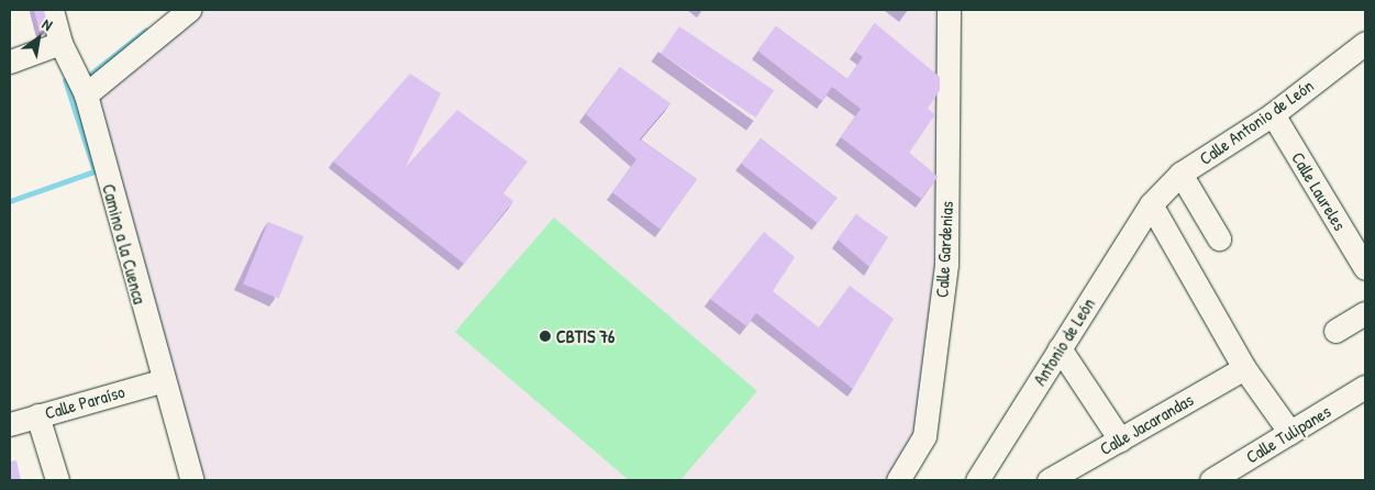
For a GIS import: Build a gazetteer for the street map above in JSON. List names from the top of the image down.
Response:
{
  "streets": {
    "street": [
      "Calle Antonio de León",
      "Calle Laureles",
      "Camino a la Cuenca",
      "Calle Gardenias",
      "Antonio de León",
      "Calle Paraíso",
      "Calle Jacarandas",
      "Calle Tulipanes"
    ]
  },
  "crossings": [
    ["Calle Antonio de León", "Calle Laureles"],
    ["Calle Antonio de León", "Antonio de León"],
    ["Camino a la Cuenca", "Calle Paraíso"]
  ],
  "places": ["CBTIS 76"],
  "north": "top right"
}
